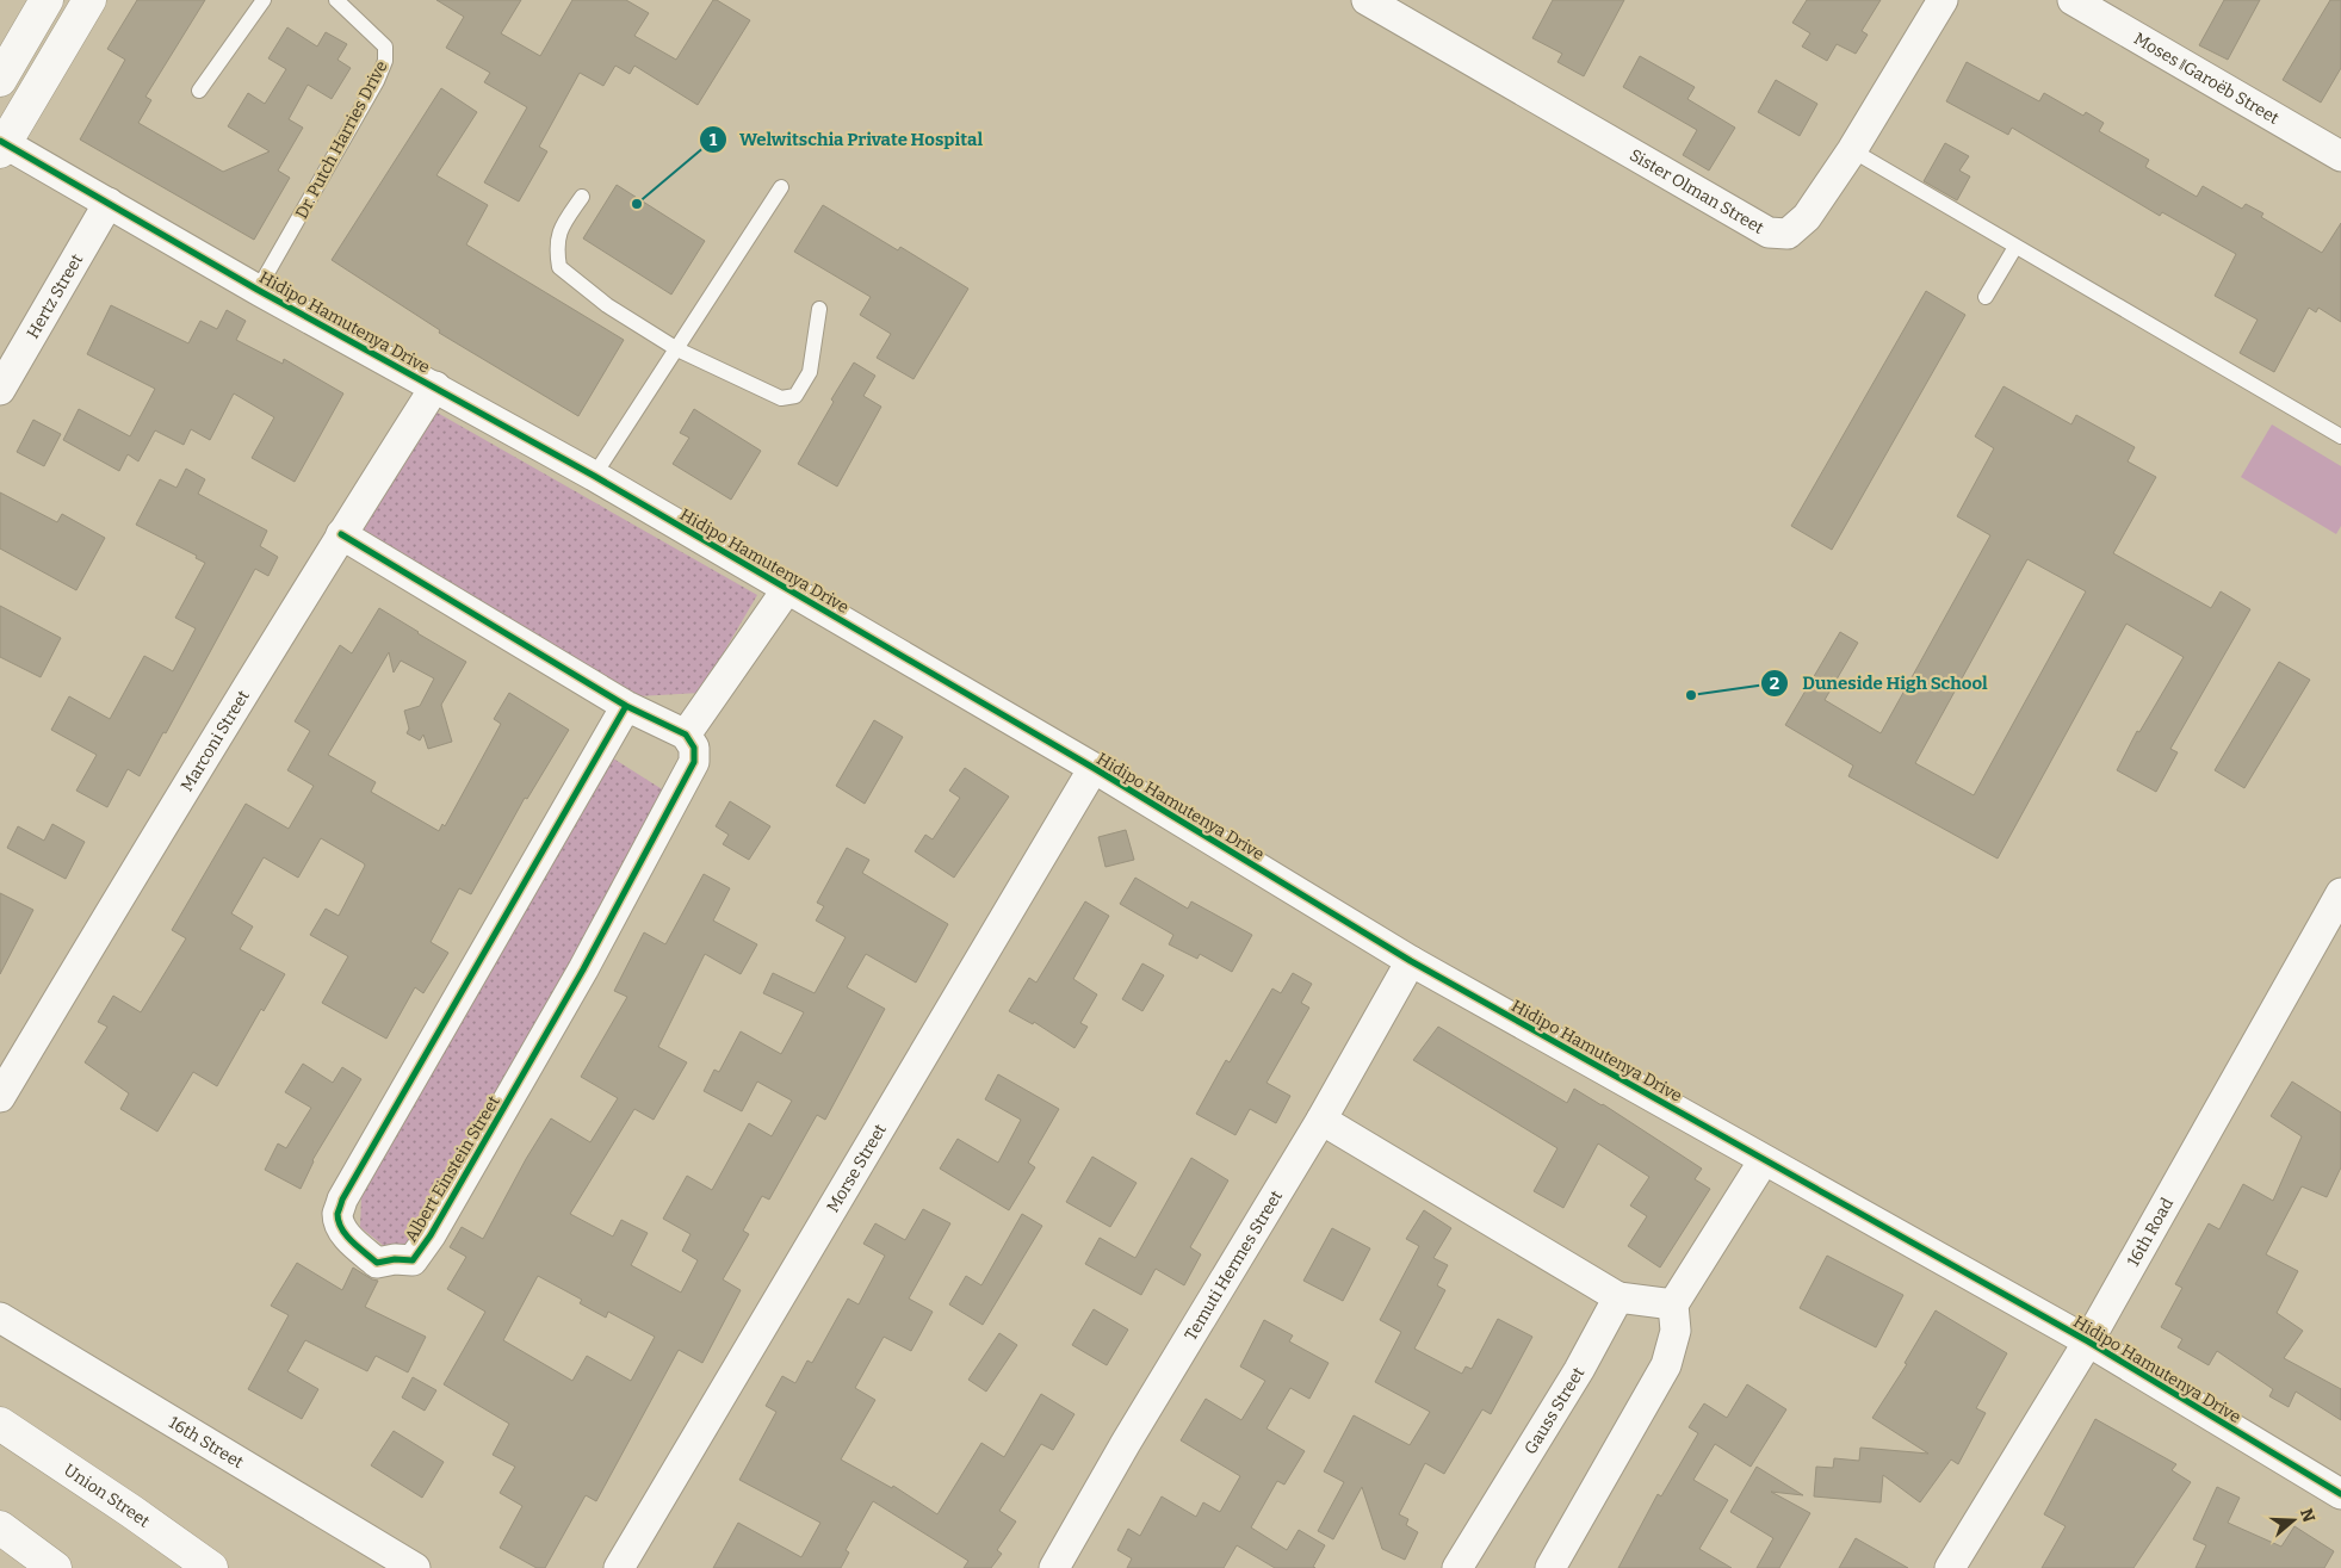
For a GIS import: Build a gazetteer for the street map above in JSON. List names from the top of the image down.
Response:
{
  "streets": {
    "main road": ["Union Street"],
    "street": [
      "Moses ǁGaroëb Street",
      "Sister Olman Street",
      "Hertz Street",
      "Hidipo Hamutenya Drive",
      "Marconi Street",
      "Albert Einstein Street",
      "Morse Street",
      "16th Road",
      "Temuti Hermes Street",
      "Gauss Street",
      "16th Street"
    ],
    "lane": ["Dr. Putch Harries Drive"]
  },
  "crossings": [
    ["Dr. Putch Harries Drive", "Hidipo Hamutenya Drive"],
    ["Hertz Street", "Hidipo Hamutenya Drive"],
    ["Hidipo Hamutenya Drive", "Marconi Street"],
    ["Hidipo Hamutenya Drive", "Morse Street"],
    ["Hidipo Hamutenya Drive", "16th Road"],
    ["Hidipo Hamutenya Drive", "Temuti Hermes Street"]
  ],
  "places": ["Welwitschia Private Hospital", "Duneside High School"],
  "north": "right"
}
